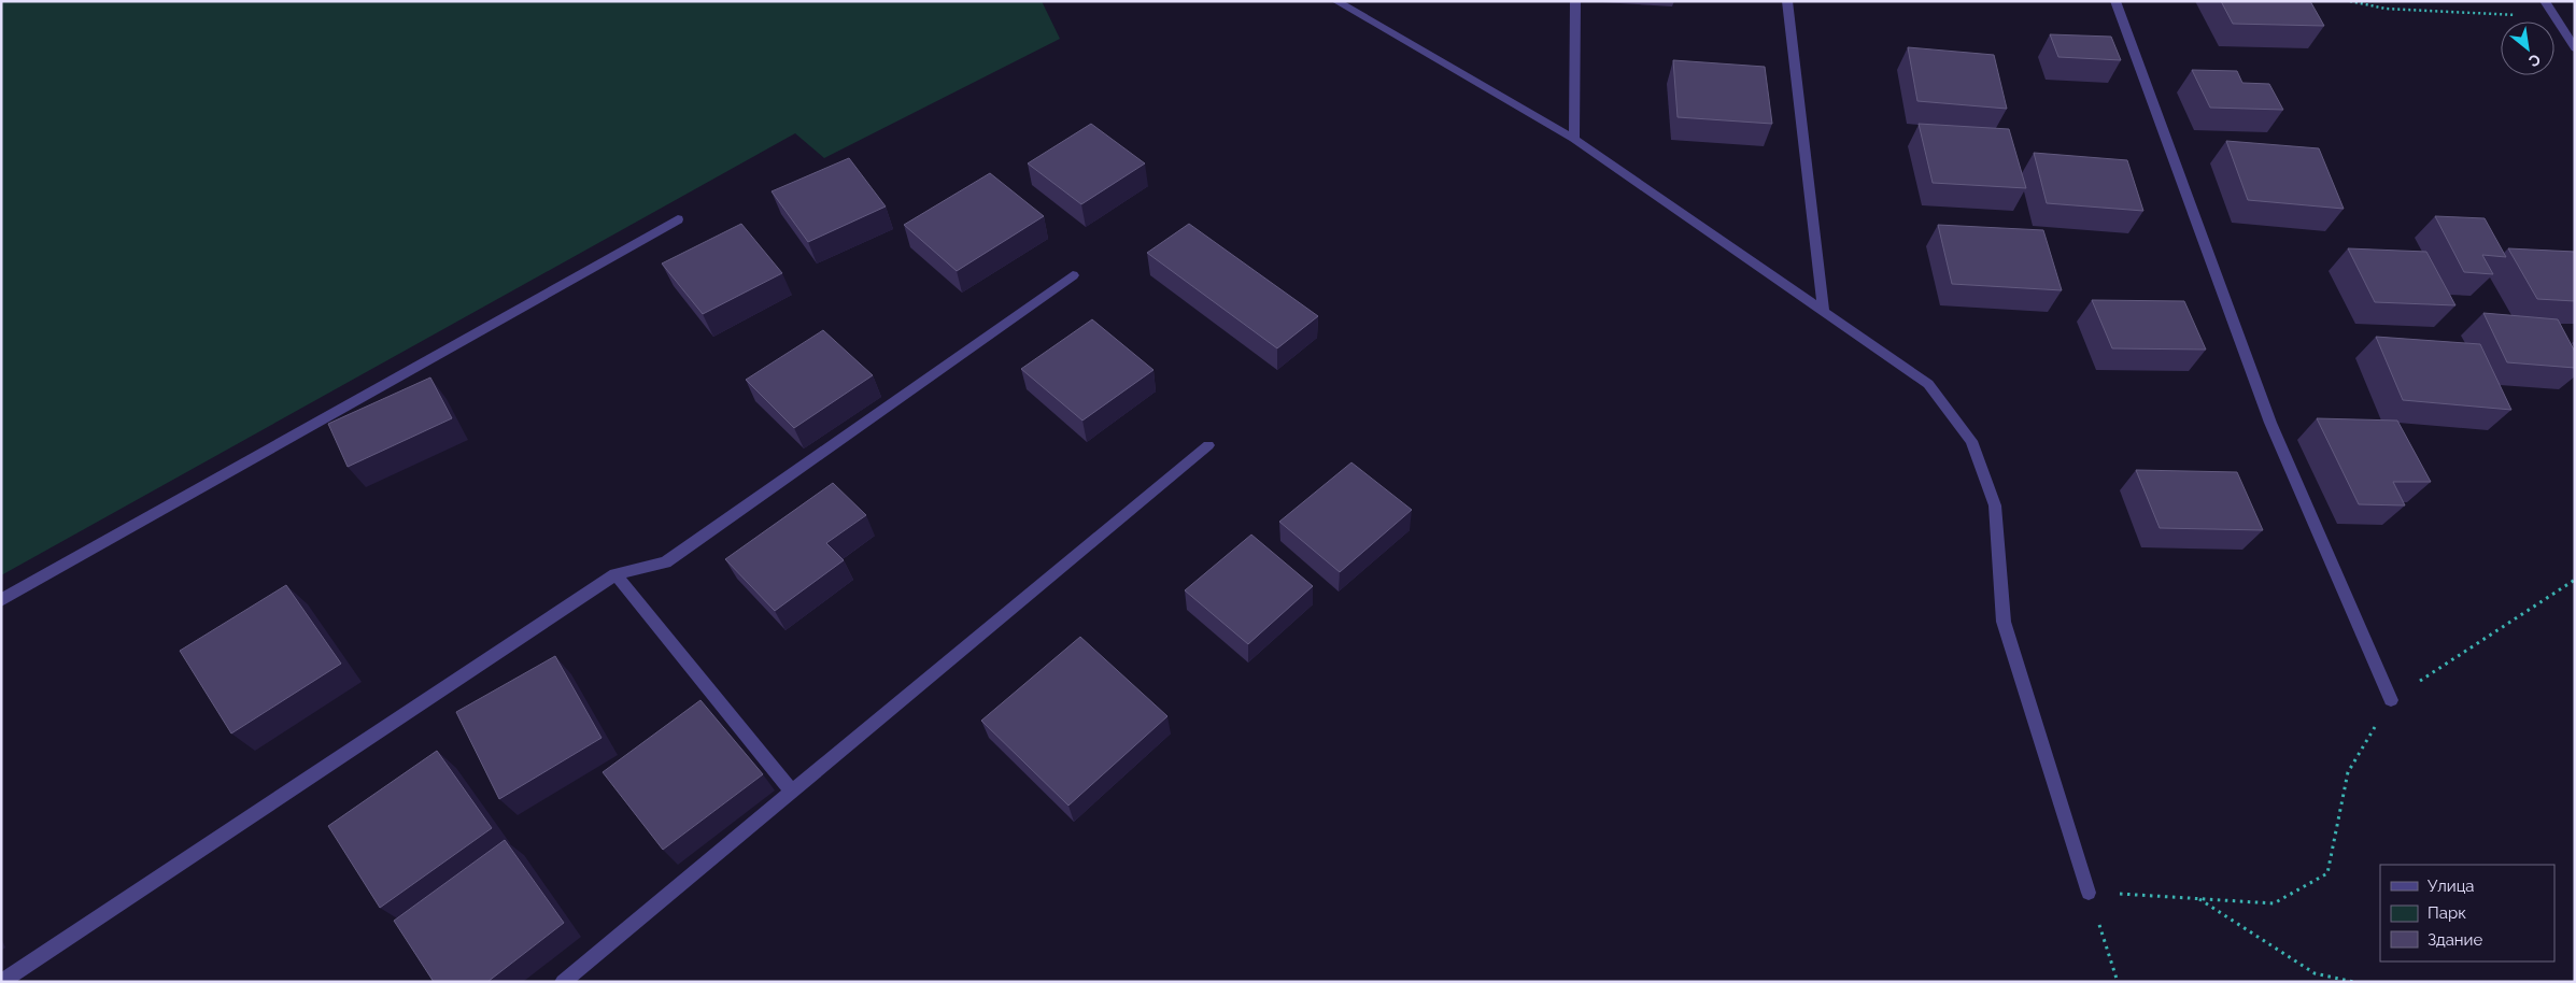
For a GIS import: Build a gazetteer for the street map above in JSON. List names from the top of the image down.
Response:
{
  "legend": ["Улица", "Парк", "Здание"],
  "north": "bottom right"
}
